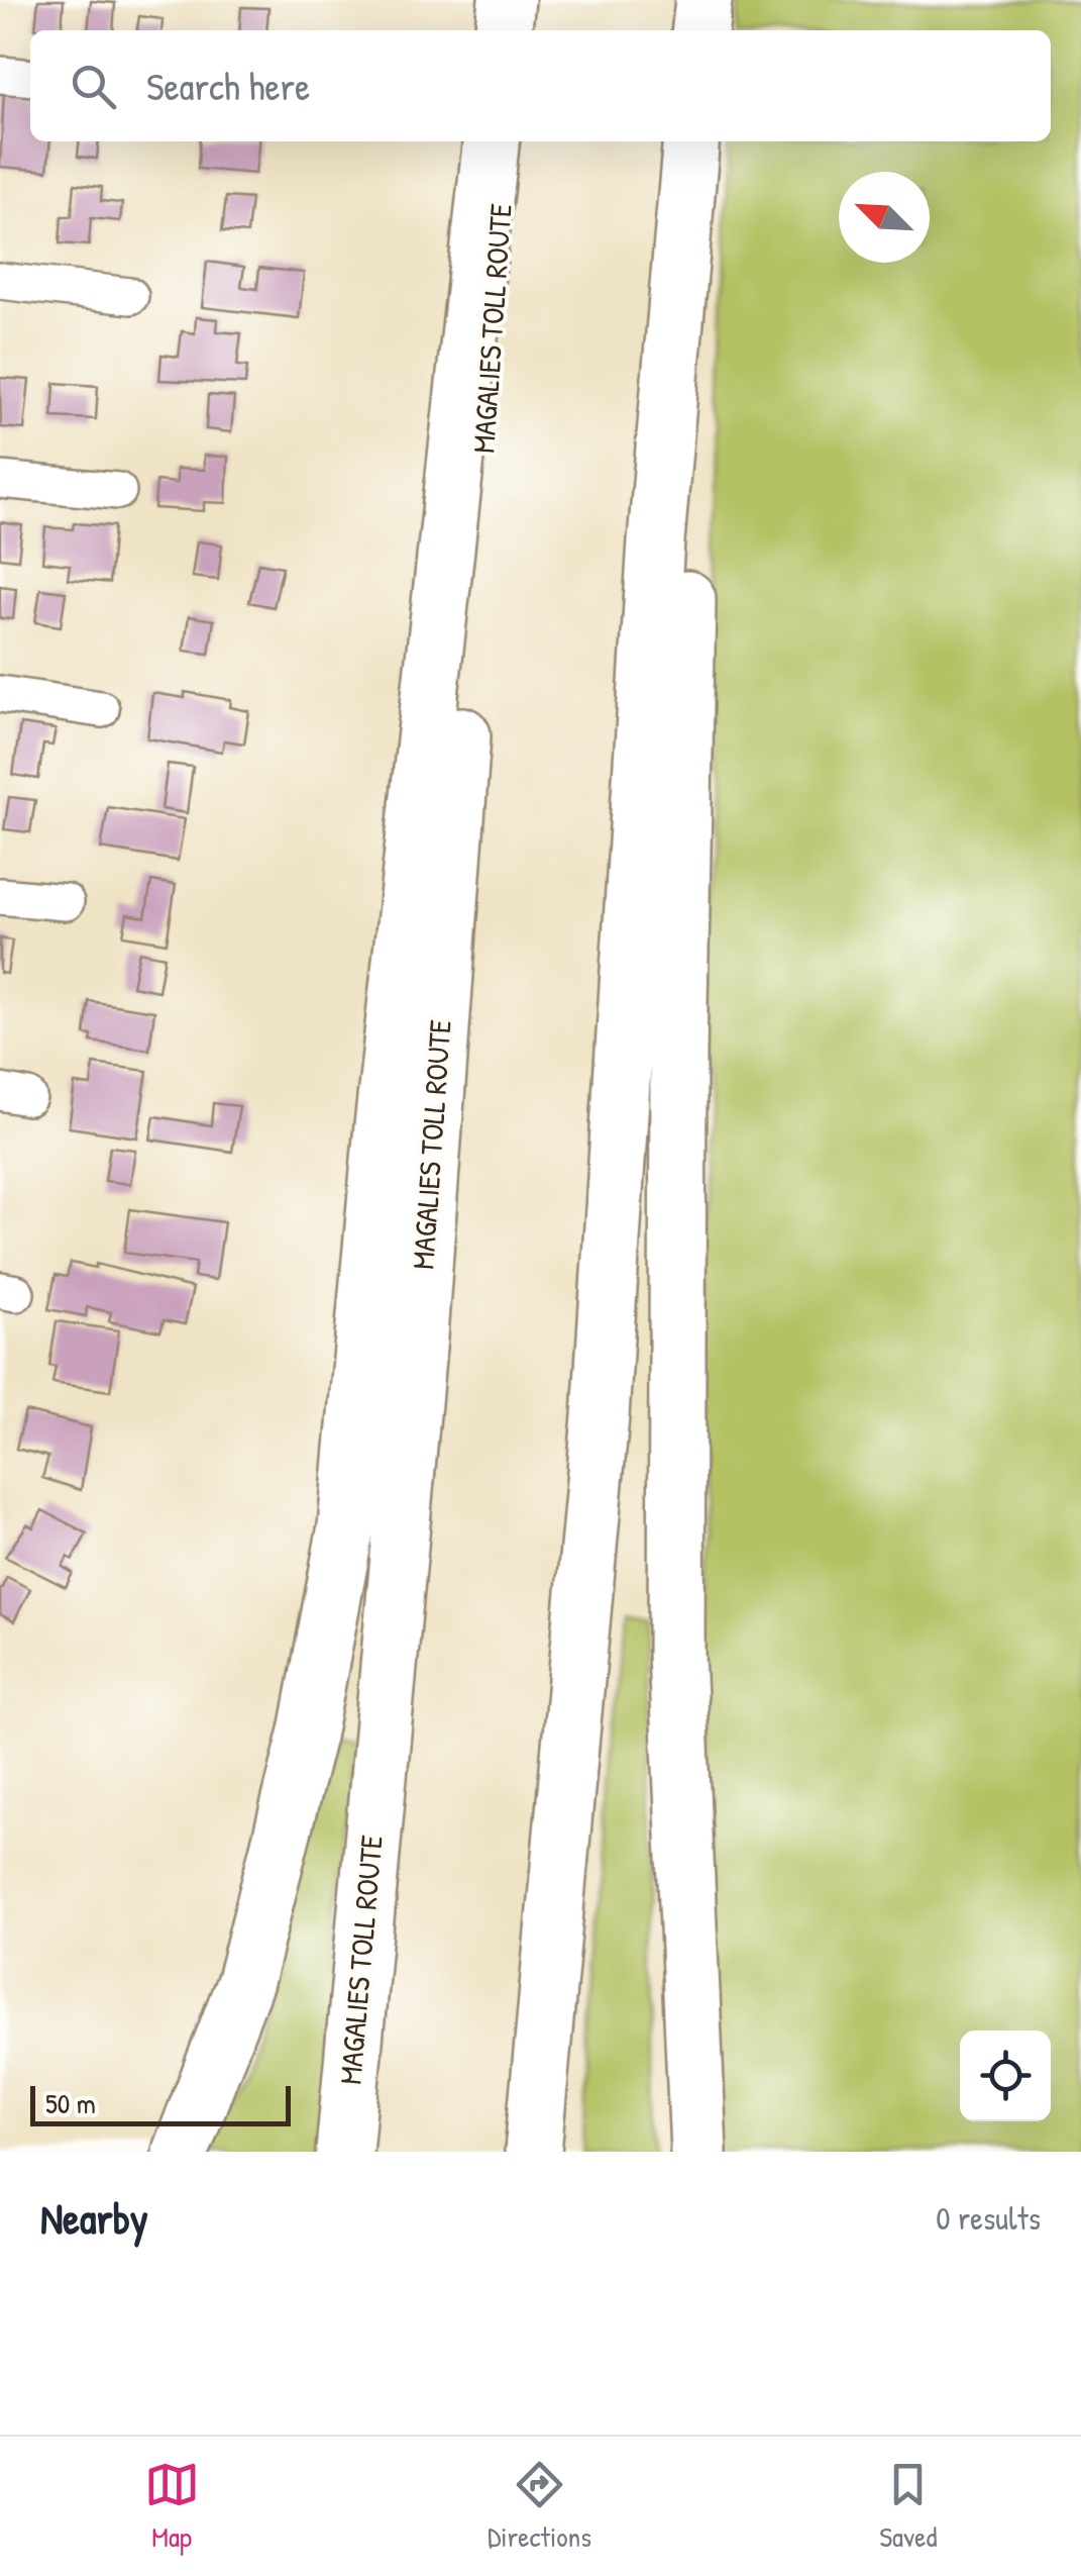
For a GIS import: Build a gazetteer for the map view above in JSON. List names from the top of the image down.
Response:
{
  "streets": {
    "highway": ["MAGALIES TOLL ROUTE"]
  },
  "scale_bar": "50 m",
  "north": "top left",
  "page": {
    "search": "Search here",
    "scale": "50 m",
    "heading": ["Nearby", "0 results"],
    "nav": ["Map", "Directions", "Saved"]
  }
}
